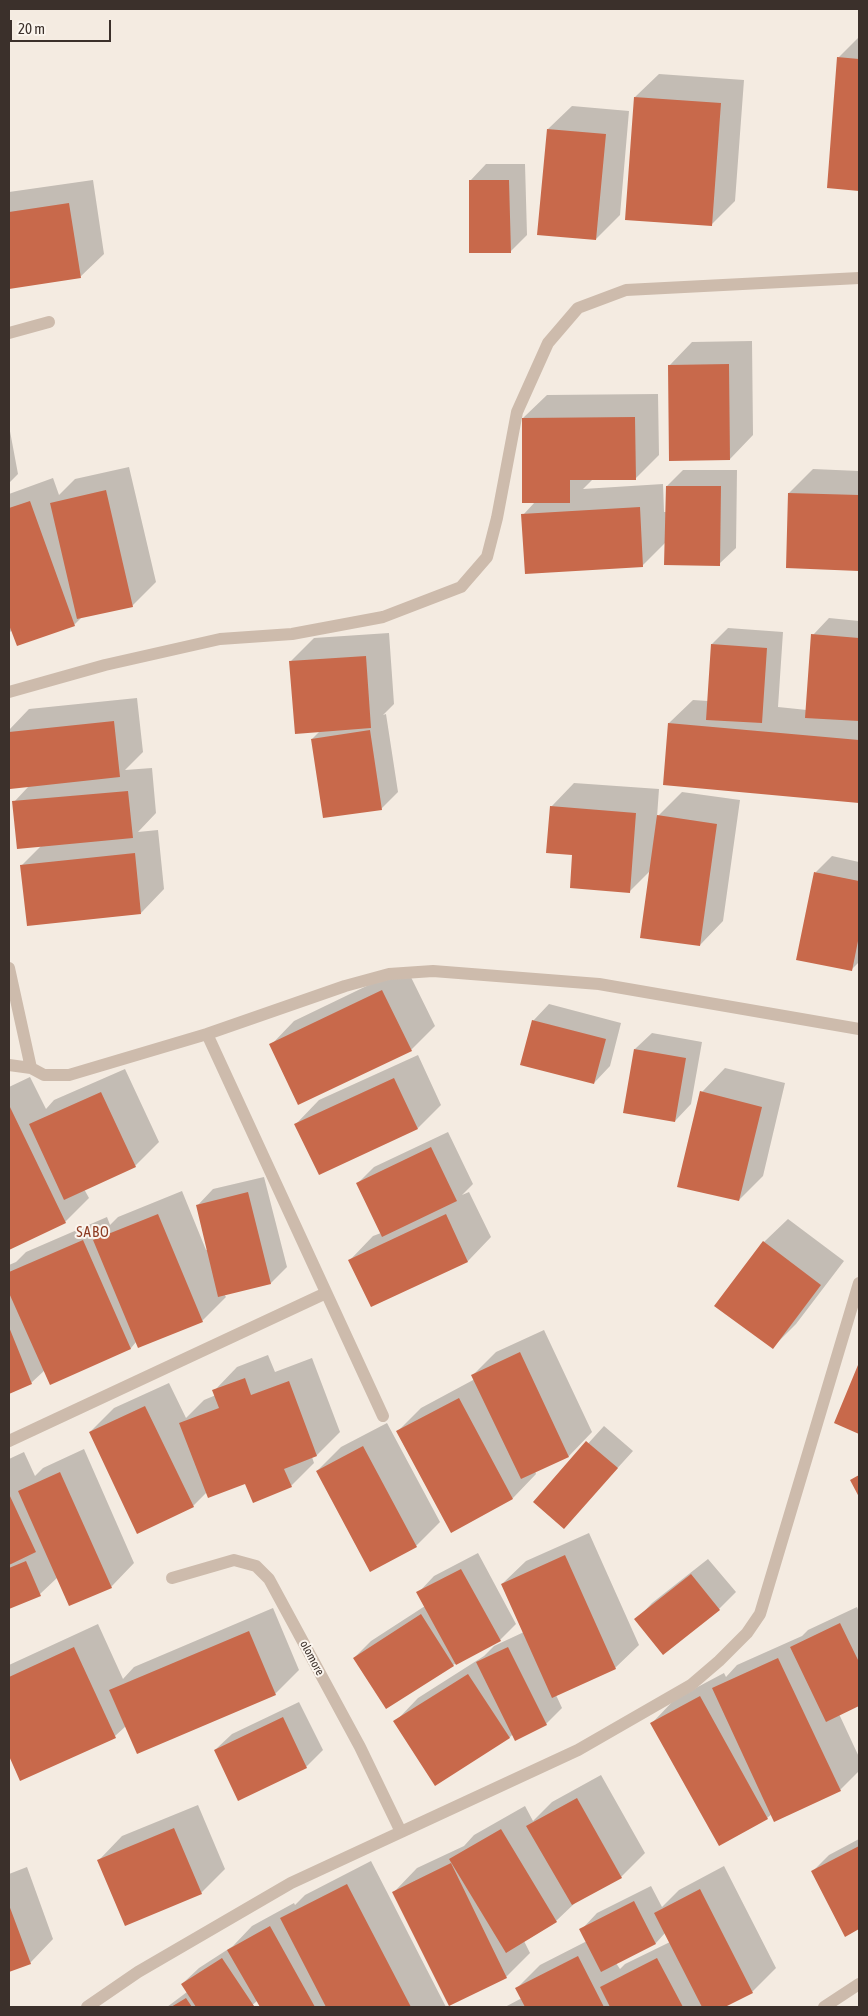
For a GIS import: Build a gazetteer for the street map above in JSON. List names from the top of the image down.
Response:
{
  "streets": {
    "street": ["olomore"]
  },
  "districts": ["SABO"],
  "scale_bar": "20 m"
}
